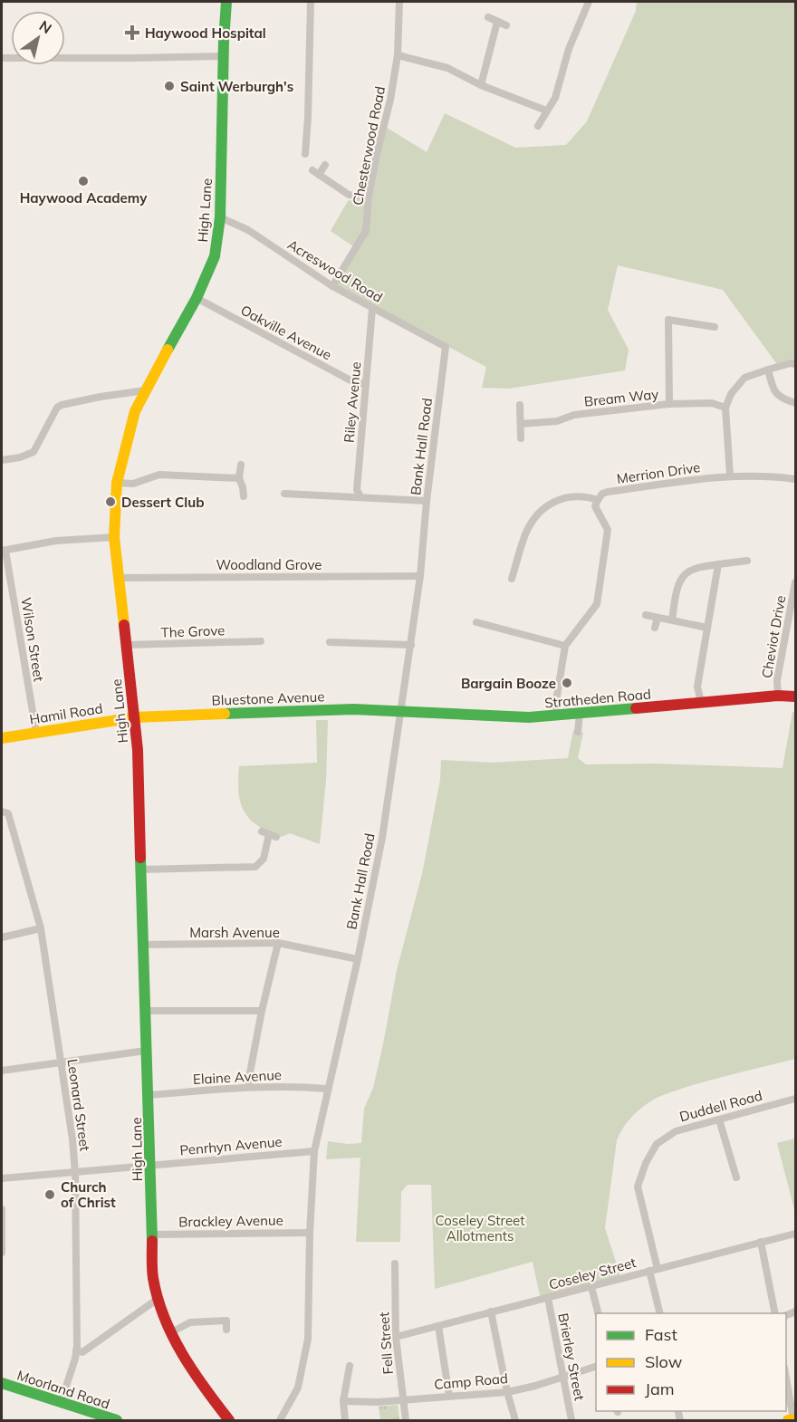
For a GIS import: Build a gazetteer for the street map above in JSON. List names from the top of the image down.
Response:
{
  "streets": {
    "main road": [
      "High Lane",
      "Bluestone Avenue",
      "Stratheden Road",
      "Hamil Road",
      "Moorland Road"
    ],
    "street": [
      "Chesterwood Road",
      "Acreswood Road",
      "Oakville Avenue",
      "Bream Way",
      "Riley Avenue",
      "Bank Hall Road",
      "Merrion Drive",
      "Woodland Grove",
      "The Grove",
      "Cheviot Drive",
      "Wilson Street",
      "Marsh Avenue",
      "Elaine Avenue",
      "Leonard Street",
      "Duddell Road",
      "Penrhyn Avenue",
      "Brackley Avenue",
      "Coseley Street",
      "Fell Street",
      "Brierley Street",
      "Camp Road"
    ]
  },
  "crossings": [
    ["Chesterwood Road", "Acreswood Road"],
    ["High Lane", "Acreswood Road"],
    ["High Lane", "Oakville Avenue"],
    ["High Lane", "Woodland Grove"],
    ["High Lane", "The Grove"],
    ["High Lane", "Bluestone Avenue"],
    ["High Lane", "Hamil Road"],
    ["High Lane", "Marsh Avenue"],
    ["High Lane", "Elaine Avenue"],
    ["High Lane", "Penrhyn Avenue"],
    ["High Lane", "Brackley Avenue"],
    ["Acreswood Road", "Riley Avenue"],
    ["Acreswood Road", "Bank Hall Road"],
    ["Oakville Avenue", "Riley Avenue"],
    ["Bank Hall Road", "Woodland Grove"],
    ["Bank Hall Road", "Bluestone Avenue"],
    ["Bank Hall Road", "Stratheden Road"],
    ["Bank Hall Road", "Marsh Avenue"],
    ["Bank Hall Road", "Elaine Avenue"],
    ["Bank Hall Road", "Penrhyn Avenue"],
    ["Bank Hall Road", "Brackley Avenue"],
    ["Cheviot Drive", "Stratheden Road"],
    ["Wilson Street", "Hamil Road"],
    ["Bluestone Avenue", "Stratheden Road"],
    ["Bluestone Avenue", "Hamil Road"],
    ["Leonard Street", "Penrhyn Avenue"],
    ["Leonard Street", "Moorland Road"],
    ["Duddell Road", "Coseley Street"],
    ["Coseley Street", "Fell Street"],
    ["Coseley Street", "Brierley Street"],
    ["Fell Street", "Camp Road"],
    ["Brierley Street", "Camp Road"]
  ],
  "parks": ["Coseley Street Allotments"],
  "places": {
    "health": ["Haywood Hospital"],
    "other": [
      "Saint Werburgh's",
      "Haywood Academy",
      "Dessert Club",
      "Bargain Booze",
      "Church of Christ"
    ]
  },
  "legend": ["Fast", "Slow", "Jam"],
  "north": "top right"
}
